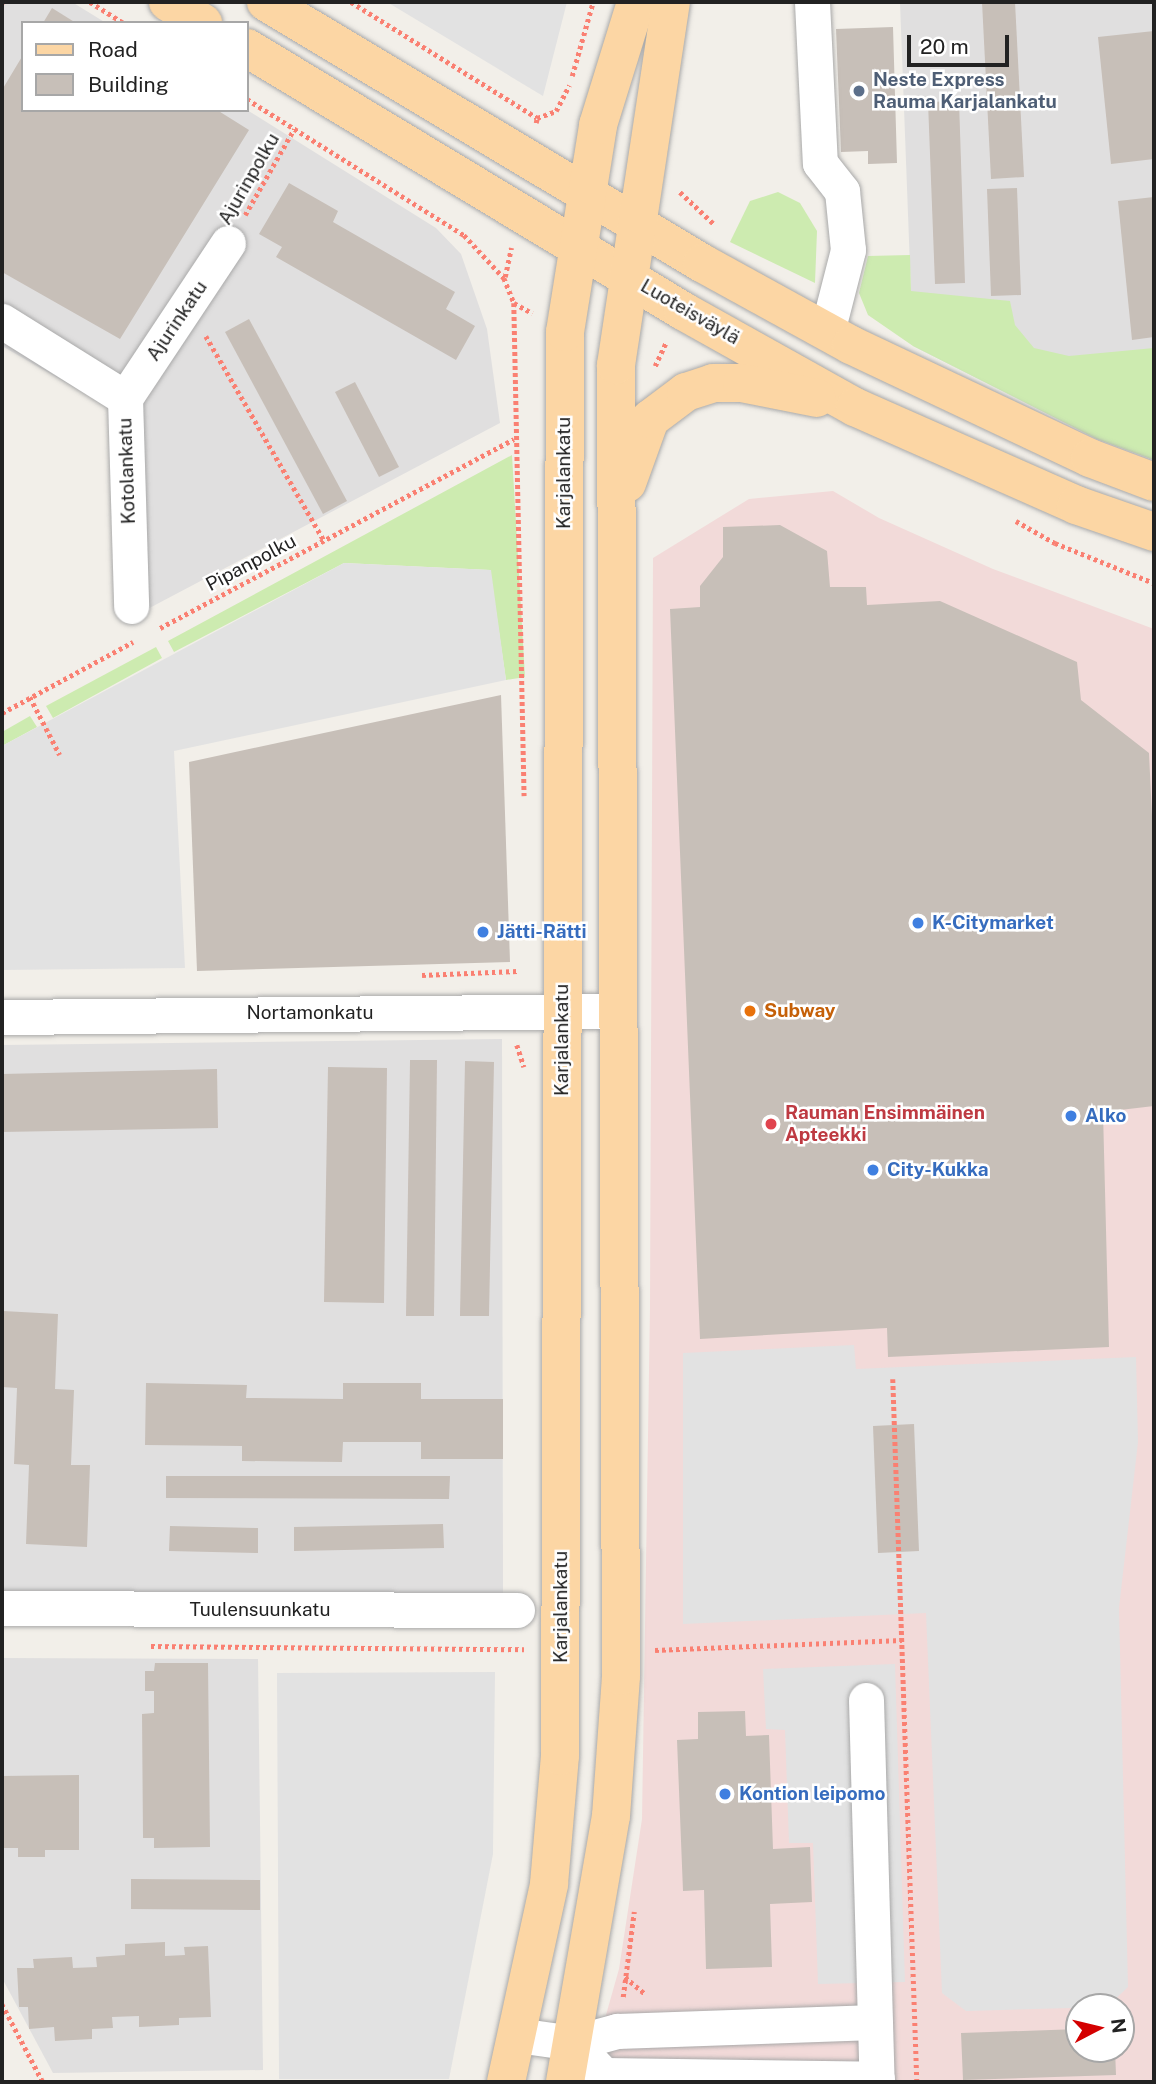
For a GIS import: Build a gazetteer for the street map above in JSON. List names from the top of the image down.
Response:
{
  "streets": {
    "main road": ["Luoteisväylä", "Karjalankatu"],
    "street": [
      "Ajurinkatu",
      "Kotolankatu",
      "Nortamonkatu",
      "Tuulensuunkatu"
    ],
    "path": ["Ajurinpolku", "Pipanpolku"]
  },
  "crossings": [
    ["Ajurinpolku", "Ajurinkatu"],
    ["Luoteisväylä", "Karjalankatu"],
    ["Ajurinkatu", "Kotolankatu"],
    ["Kotolankatu", "Pipanpolku"],
    ["Karjalankatu", "Nortamonkatu"]
  ],
  "places": [
    "Neste Express Rauma Karjalankatu",
    "K-Citymarket",
    "Jätti-Rätti",
    "Subway",
    "Alko",
    "Rauman Ensimmäinen Apteekki",
    "City-Kukka",
    "Kontion leipomo"
  ],
  "legend": ["Road", "Building"],
  "scale_bar": "20 m",
  "north": "right"
}
